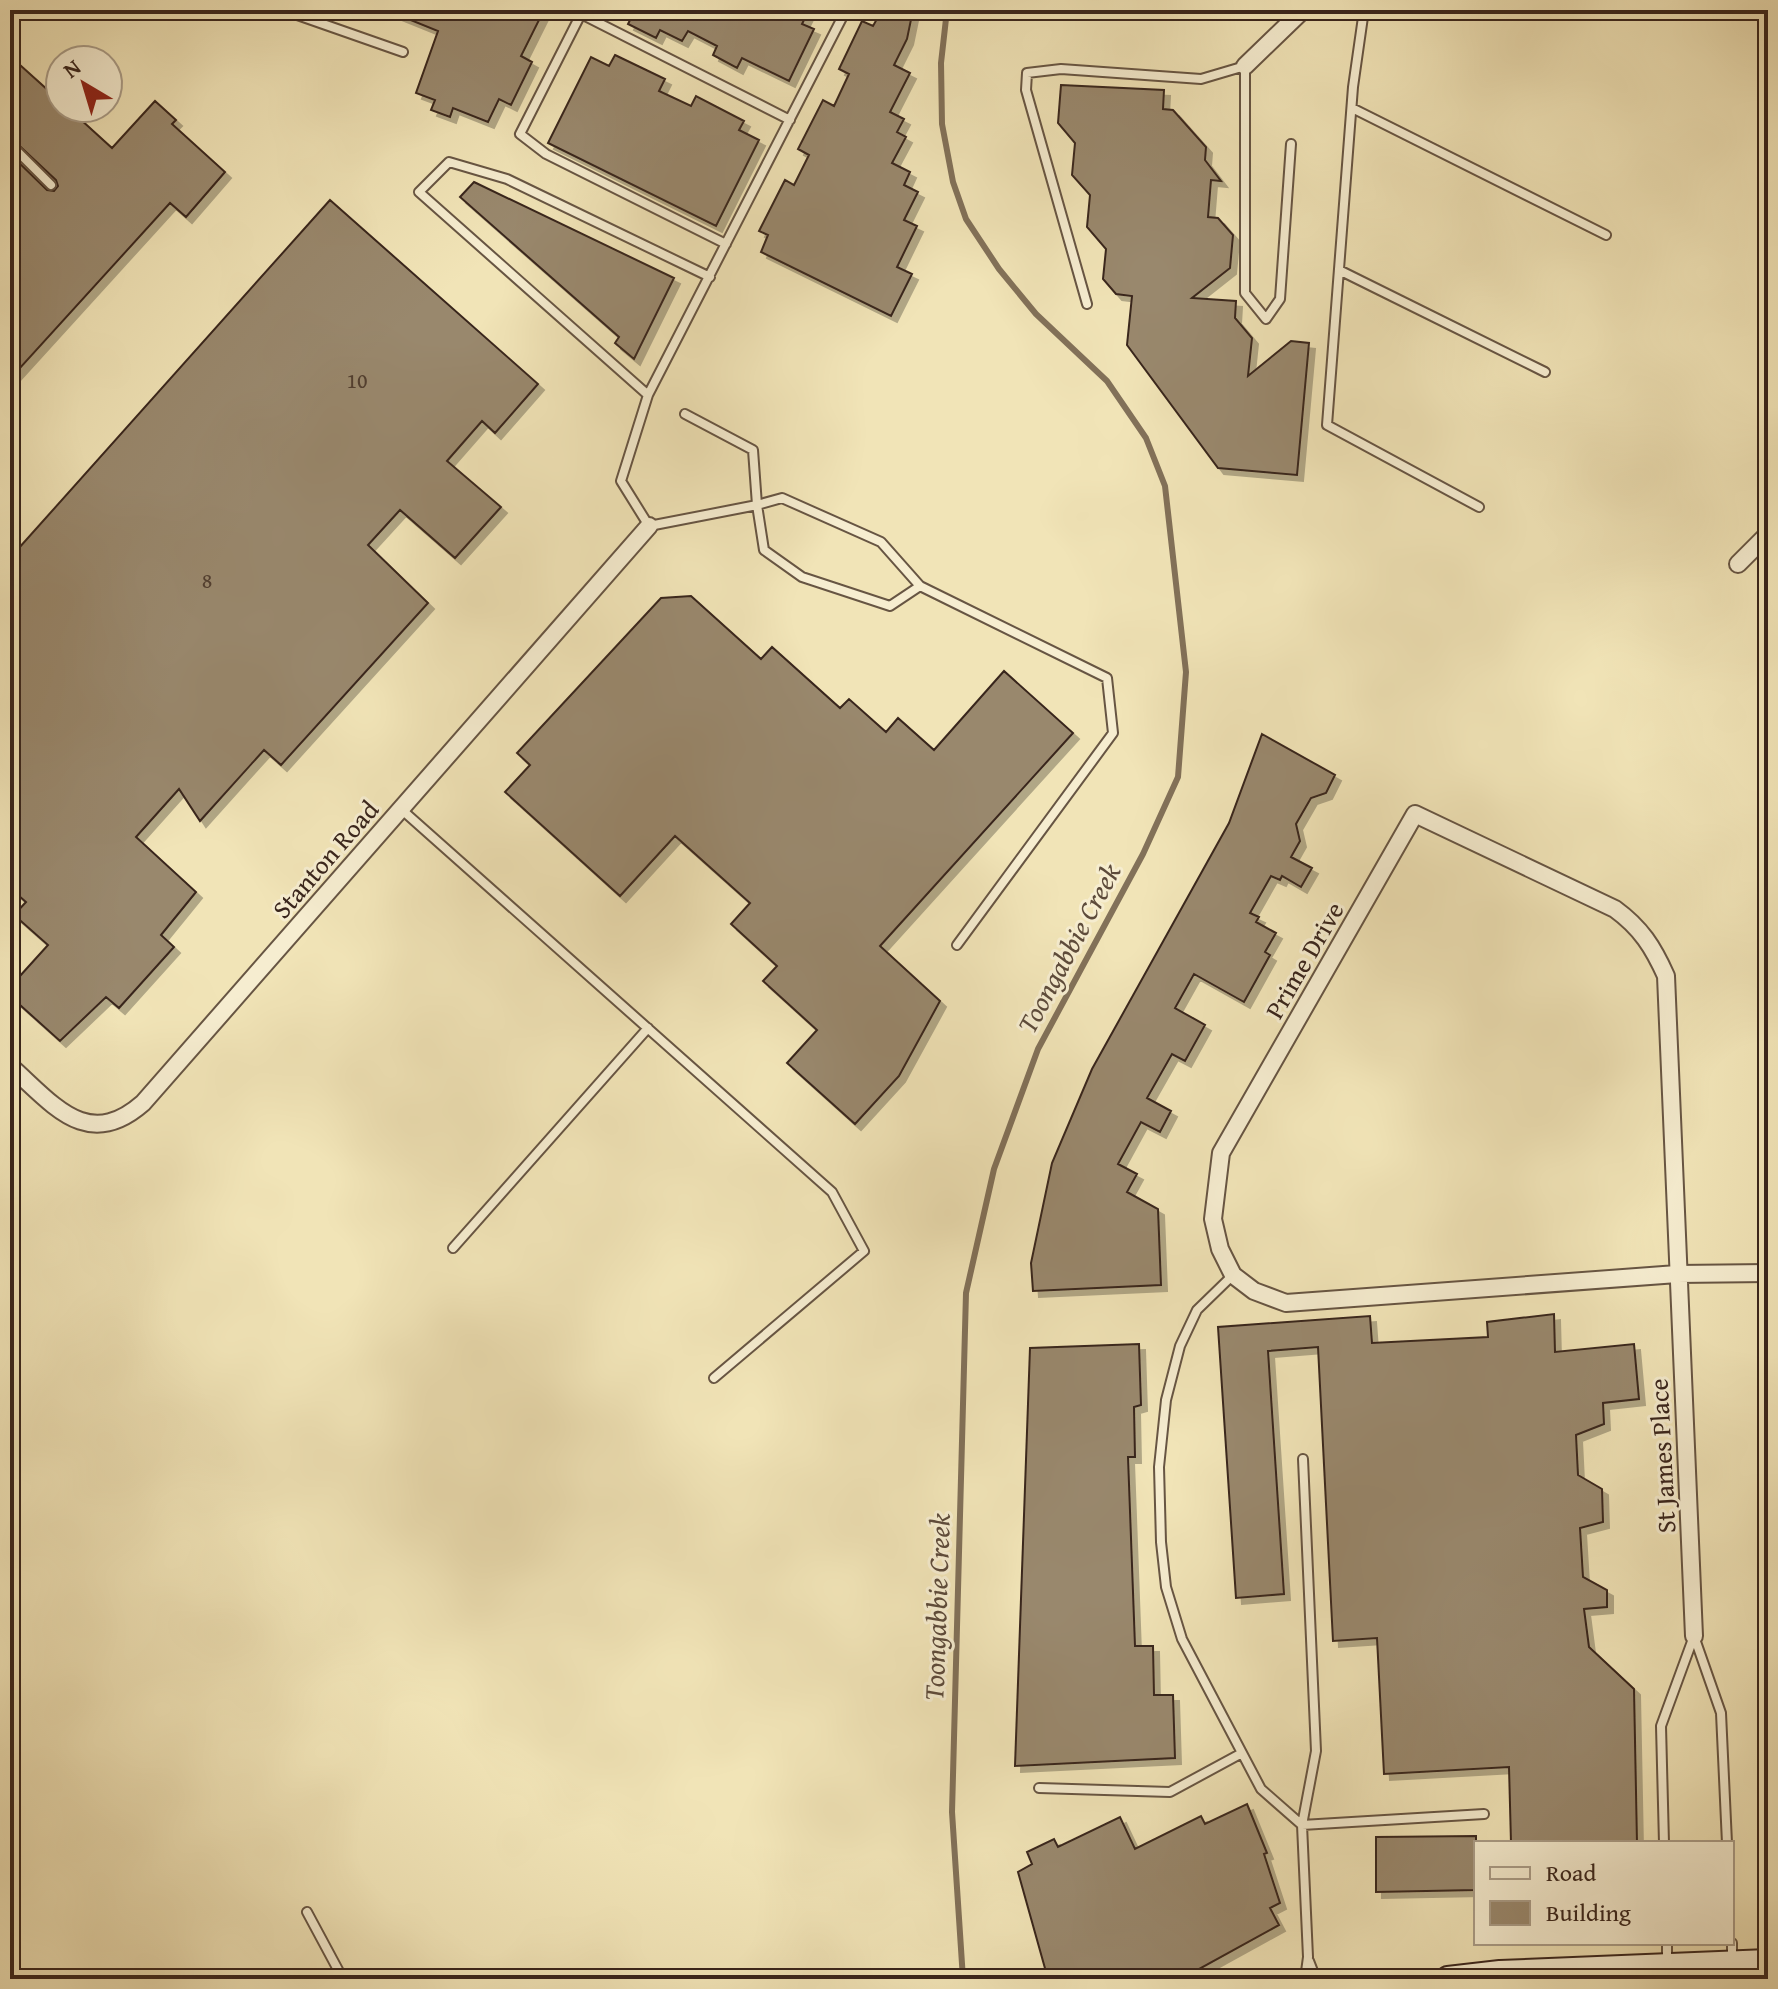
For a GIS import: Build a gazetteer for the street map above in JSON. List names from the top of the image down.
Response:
{
  "streets": {
    "street": ["Stanton Road", "Prime Drive", "St James Place"]
  },
  "crossings": [
    ["Prime Drive", "St James Place"]
  ],
  "water": ["Toongabbie Creek"],
  "house_numbers": ["10", "8"],
  "legend": ["Road", "Building"],
  "north": "top left"
}
